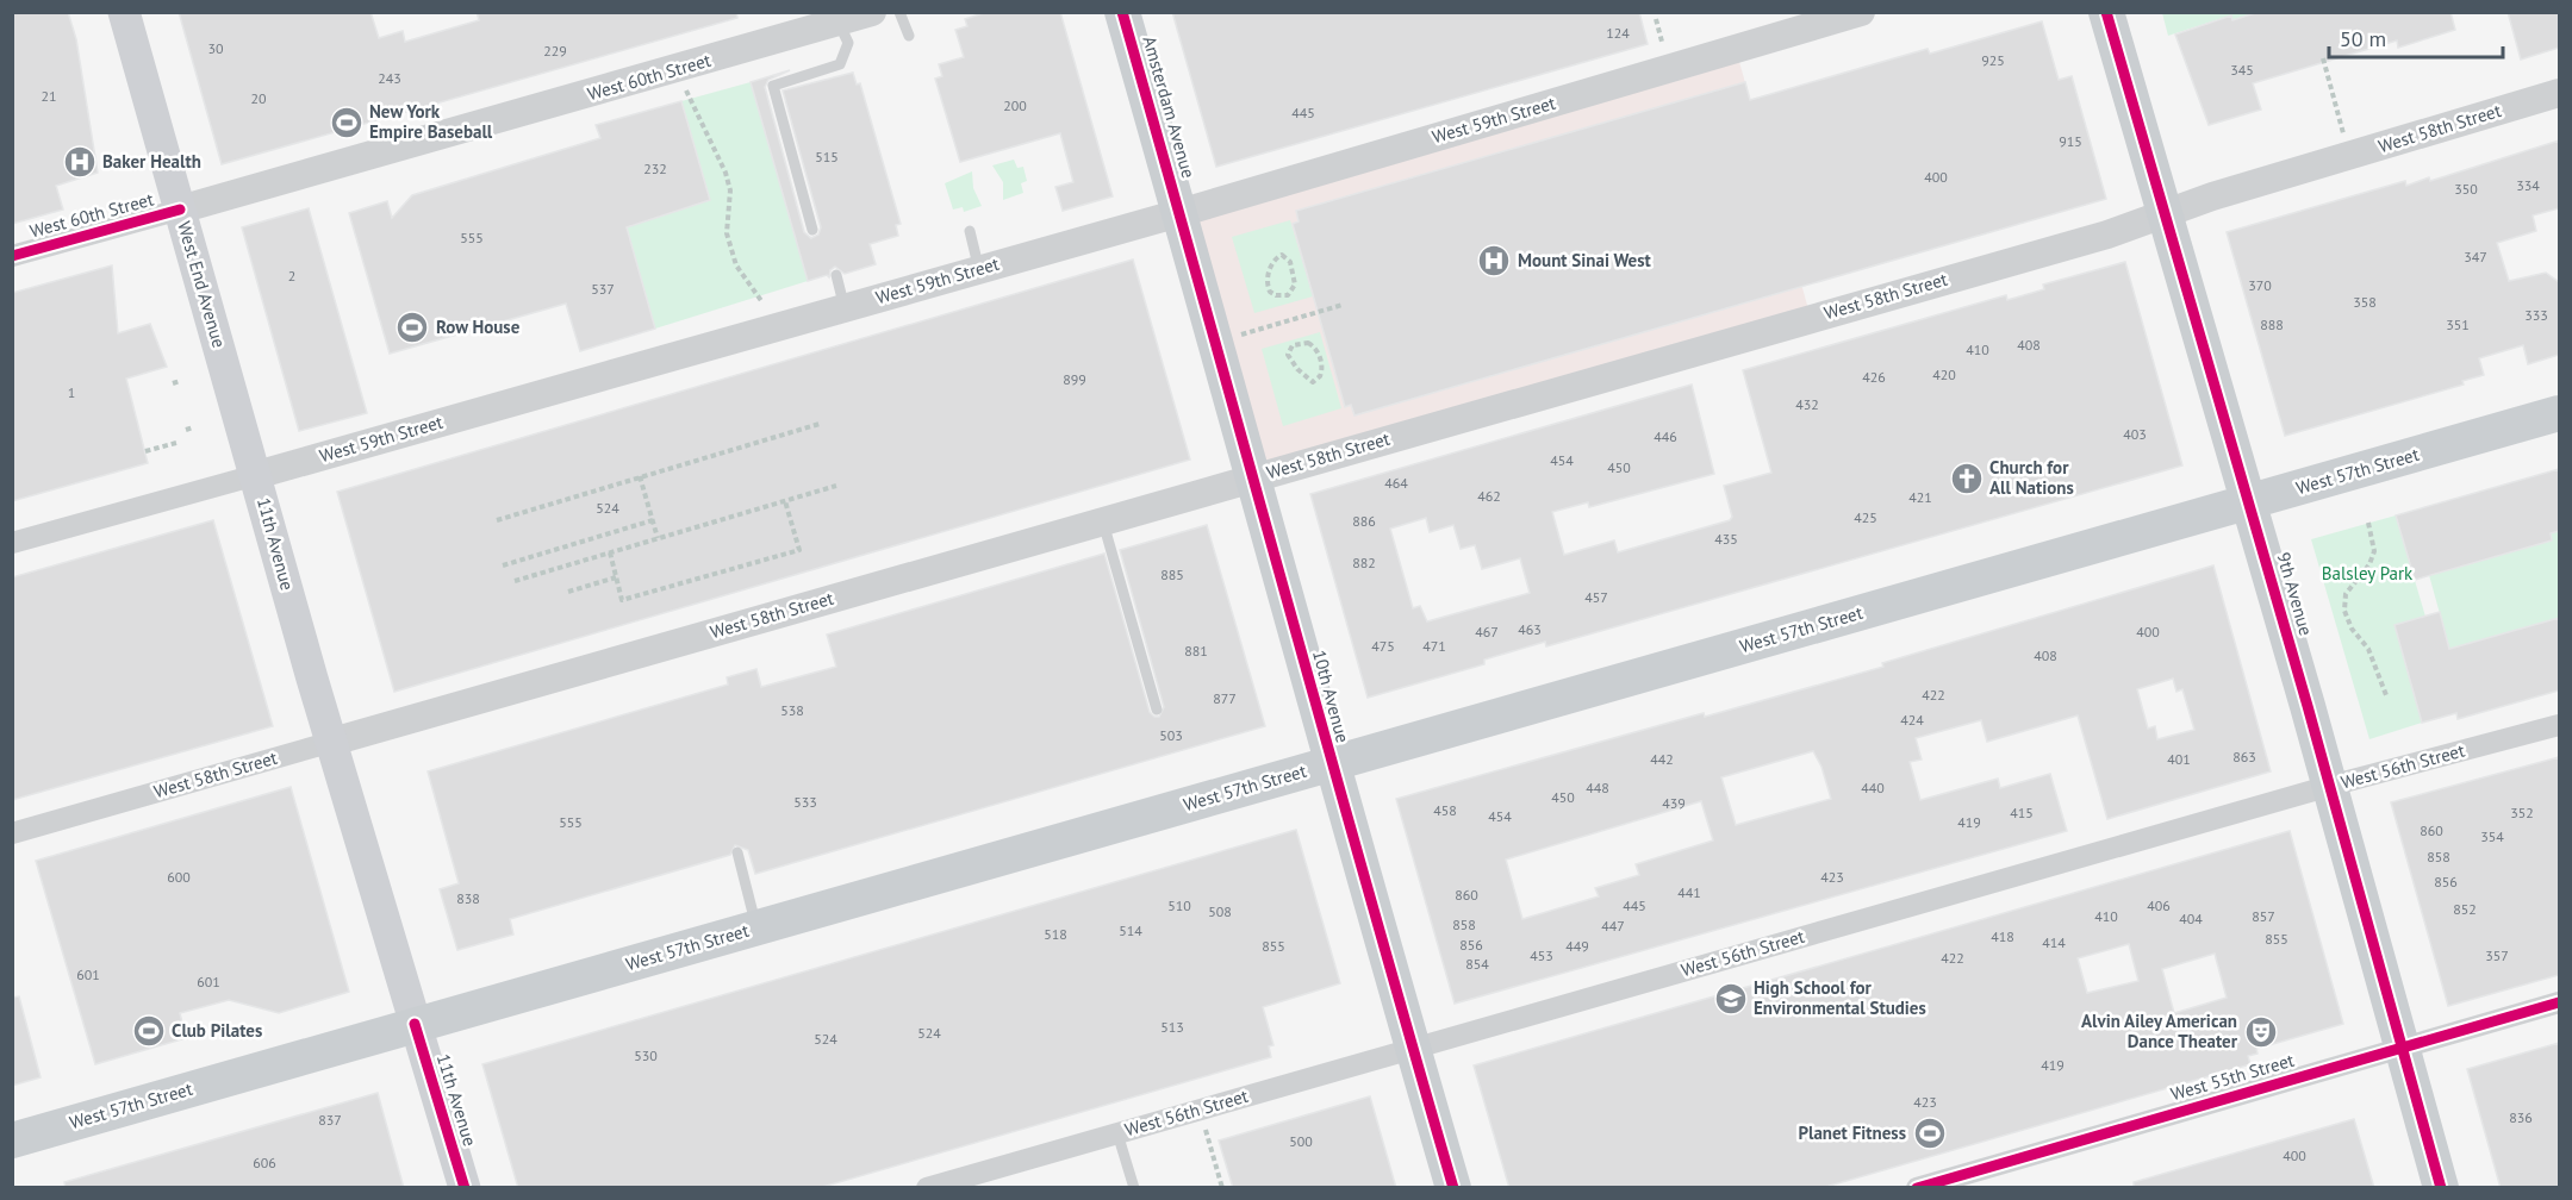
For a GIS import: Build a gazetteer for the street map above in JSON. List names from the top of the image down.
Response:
{
  "streets": {
    "main road": [
      "Amsterdam Avenue",
      "West End Avenue",
      "West 57th Street",
      "11th Avenue",
      "9th Avenue",
      "10th Avenue"
    ],
    "street": [
      "West 60th Street",
      "West 59th Street",
      "West 58th Street",
      "West 56th Street",
      "West 55th Street"
    ]
  },
  "crossings": [
    ["West 60th Street", "West End Avenue"],
    ["Amsterdam Avenue", "West 59th Street"],
    ["Amsterdam Avenue", "10th Avenue"],
    ["West 59th Street", "West End Avenue"],
    ["West 59th Street", "11th Avenue"],
    ["West 59th Street", "10th Avenue"],
    ["West 58th Street", "11th Avenue"],
    ["West 58th Street", "9th Avenue"],
    ["West 58th Street", "10th Avenue"],
    ["West End Avenue", "11th Avenue"],
    ["West 57th Street", "11th Avenue"],
    ["West 57th Street", "9th Avenue"],
    ["West 57th Street", "10th Avenue"],
    ["9th Avenue", "West 56th Street"],
    ["9th Avenue", "West 55th Street"],
    ["10th Avenue", "West 56th Street"]
  ],
  "parks": ["Balsley Park"],
  "places": {
    "sports": [
      "New York Empire Baseball",
      "Row House",
      "Club Pilates",
      "Planet Fitness"
    ],
    "hospital": ["Baker Health", "Mount Sinai West"],
    "church": ["Church for All Nations"],
    "school or university": ["High School for Environmental Studies"],
    "theatre": ["Alvin Ailey American Dance Theater"]
  },
  "house_numbers": [
    "124",
    "30",
    "229",
    "925",
    "345",
    "243",
    "21",
    "20",
    "200",
    "445",
    "915",
    "515",
    "232",
    "400",
    "334",
    "350",
    "555",
    "347",
    "2",
    "370",
    "537",
    "358",
    "333",
    "888",
    "351",
    "408",
    "410",
    "420",
    "426",
    "899",
    "1",
    "432",
    "403",
    "446",
    "454",
    "450",
    "464",
    "462",
    "421",
    "524",
    "425",
    "886",
    "435",
    "882",
    "885",
    "457",
    "463",
    "467",
    "400",
    "475",
    "471",
    "881",
    "408",
    "422",
    "877",
    "538",
    "424",
    "503",
    "863",
    "442",
    "401",
    "448",
    "440",
    "450",
    "533",
    "439",
    "458",
    "415",
    "352",
    "454",
    "555",
    "419",
    "860",
    "354",
    "858",
    "600",
    "423",
    "856",
    "441",
    "860",
    "838",
    "510",
    "445",
    "406",
    "852",
    "508",
    "410",
    "857",
    "404",
    "858",
    "447",
    "514",
    "518",
    "418",
    "855",
    "414",
    "856",
    "855",
    "449",
    "453",
    "357",
    "422",
    "854",
    "601",
    "601",
    "513",
    "524",
    "524",
    "530",
    "419",
    "423",
    "836",
    "837",
    "500",
    "400",
    "606"
  ],
  "scale_bar": "50 m"
}
